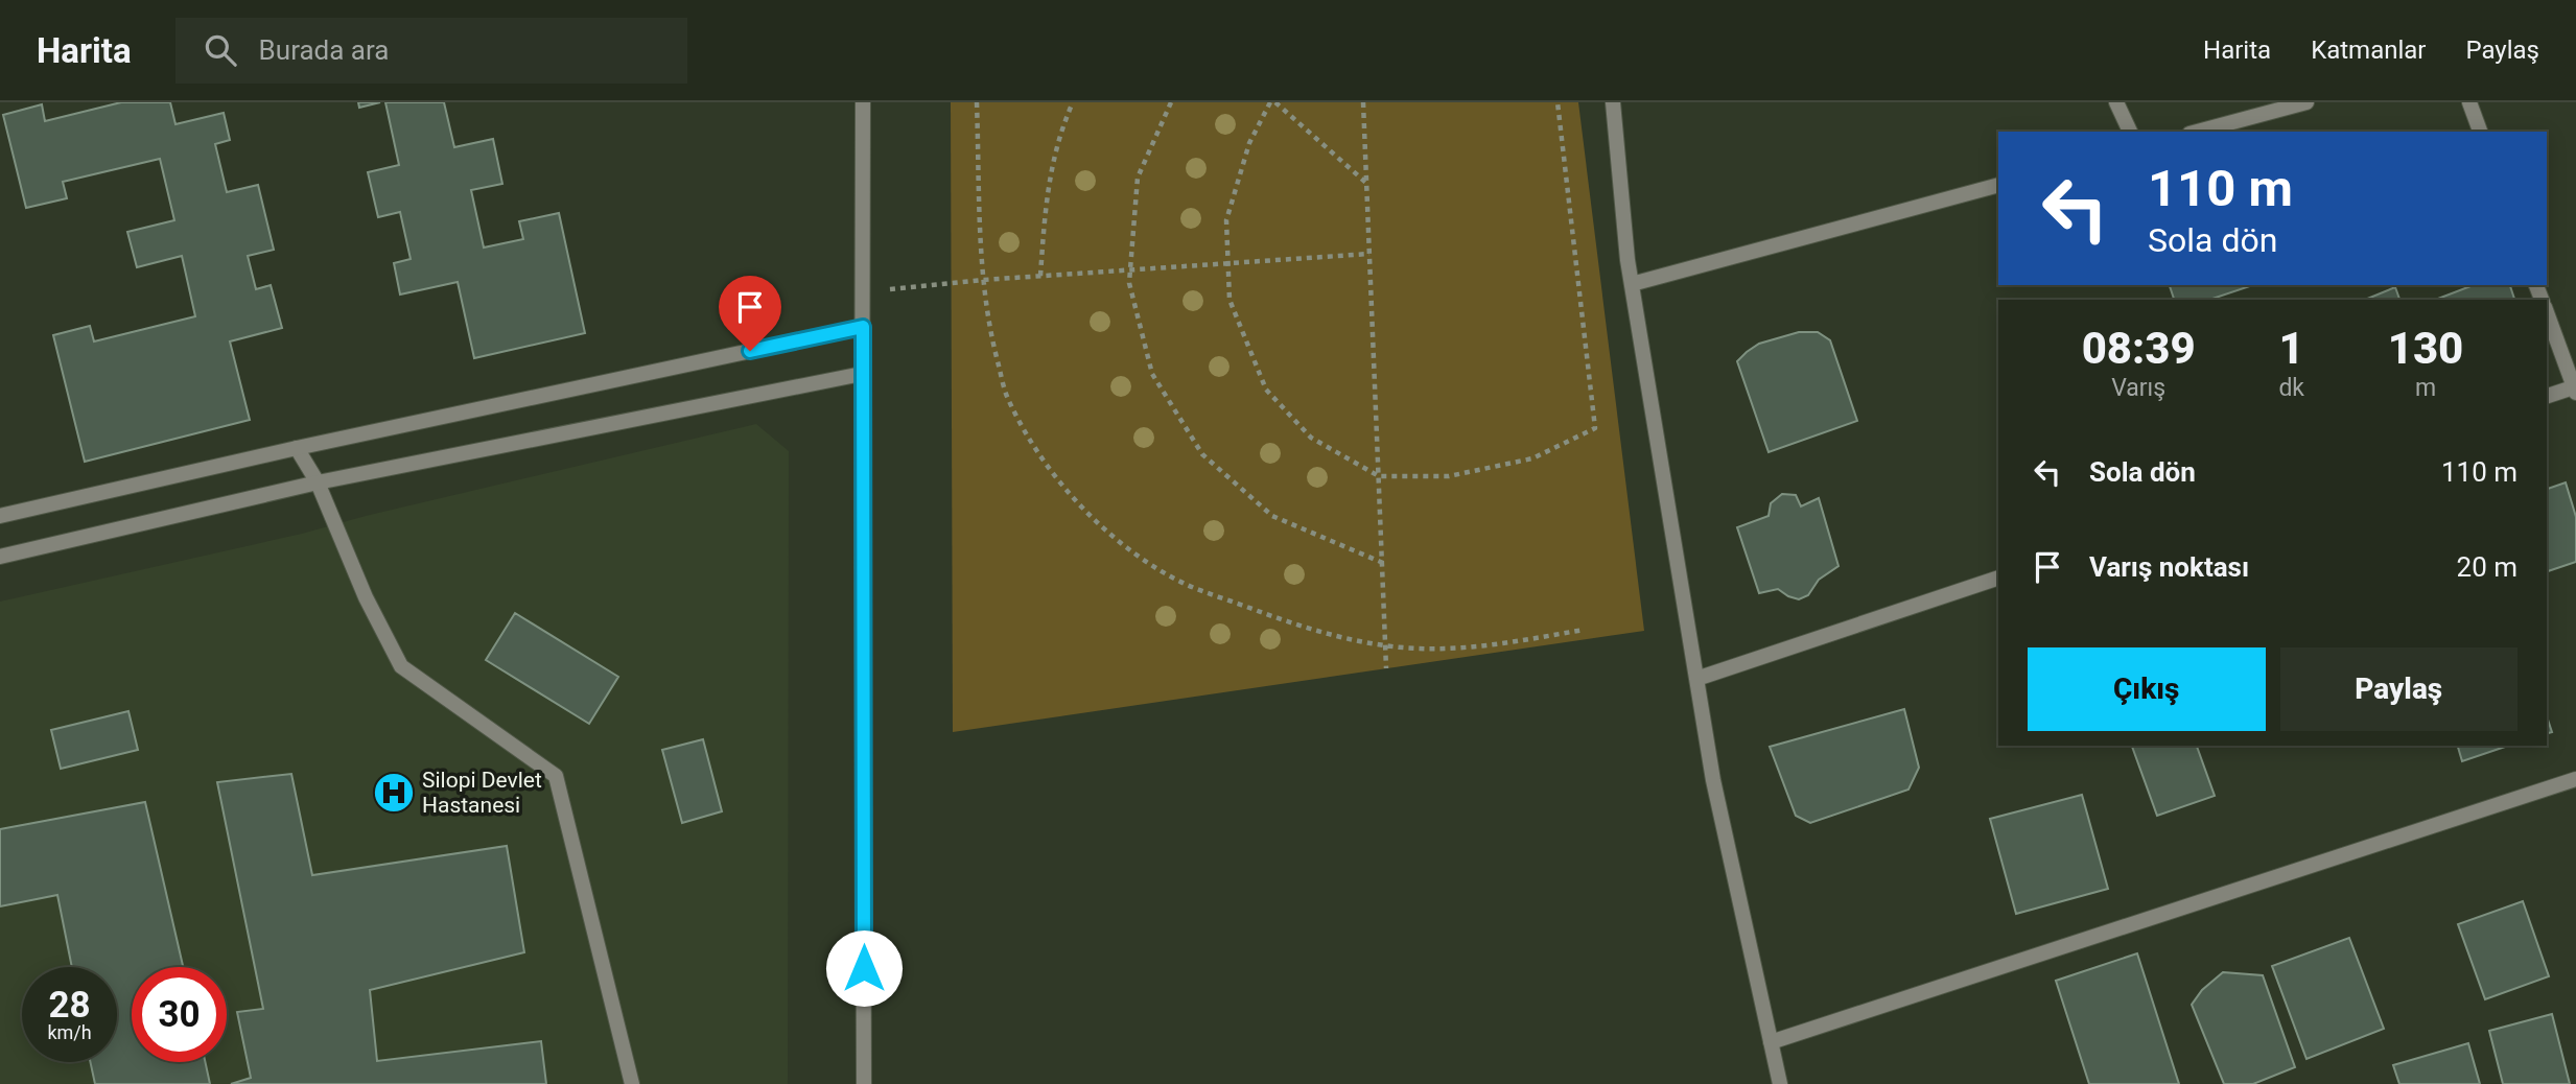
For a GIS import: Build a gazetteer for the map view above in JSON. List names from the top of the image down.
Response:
{
  "places": {
    "hospital": ["Silopi Devlet Hastanesi"]
  },
  "page": {
    "header": "Harita",
    "search": "Burada ara",
    "nav": ["Harita", "Katmanlar", "Paylaş"],
    "turn": ["110 m", "Sola dön"],
    "eta": [
      "08:39",
      "Varış",
      "1",
      "dk",
      "130",
      "m"
    ],
    "list": [
      {
        "name": "Sola dön",
        "value": "110 m"
      },
      {
        "name": "Varış noktası",
        "value": "20 m"
      }
    ],
    "buttons": ["Çıkış", "Paylaş"],
    "speed": "28 km/h",
    "limit": "30"
  }
}
